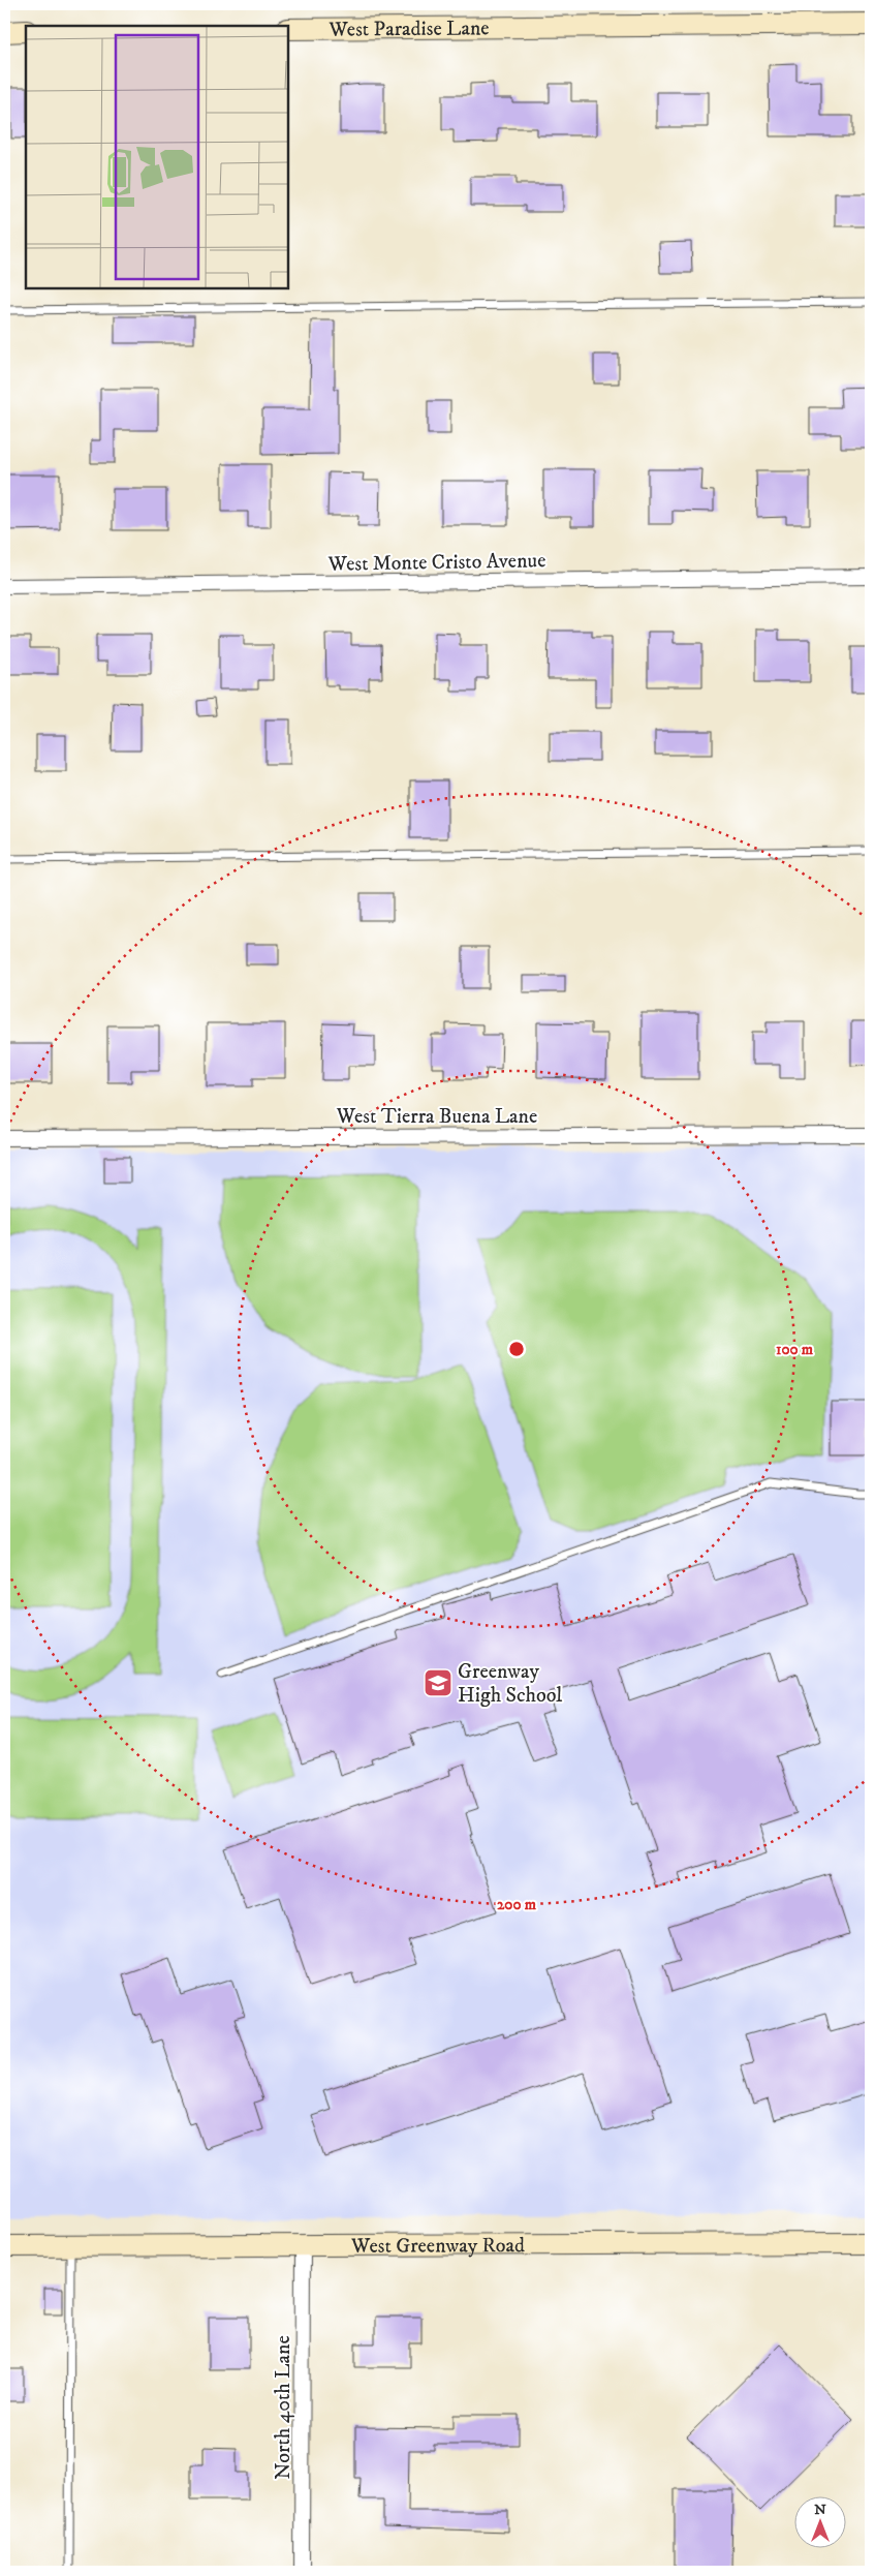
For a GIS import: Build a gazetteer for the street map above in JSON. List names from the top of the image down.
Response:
{
  "streets": {
    "main road": ["West Paradise Lane", "West Greenway Road"],
    "street": ["West Monte Cristo Avenue", "West Tierra Buena Lane", "North 40th Lane"]
  },
  "crossings": [
    ["West Greenway Road", "North 40th Lane"]
  ],
  "places": {
    "school or university": ["Greenway High School"]
  },
  "north": "top",
  "rings": ["100 m", "200 m"]
}
